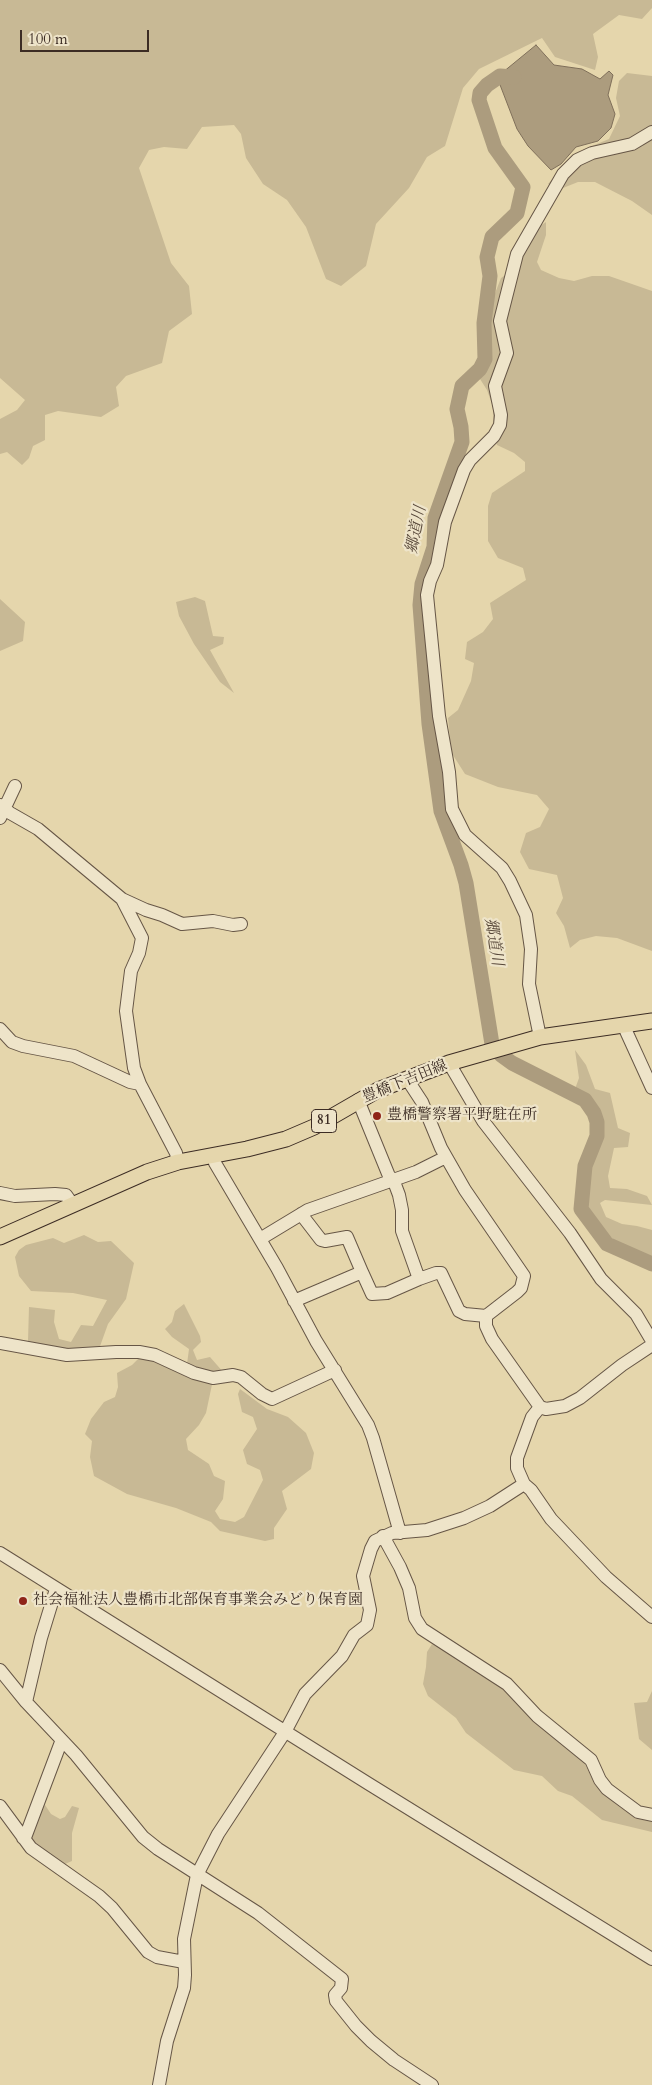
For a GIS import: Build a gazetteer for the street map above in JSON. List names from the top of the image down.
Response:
{
  "streets": {
    "main road": ["豊橋下吉田線", "81"]
  },
  "water": ["郷道川"],
  "places": ["豊橋警察署平野駐在所", "社会福祉法人豊橋市北部保育事業会みどり保育園"],
  "scale_bar": "100 m"
}
